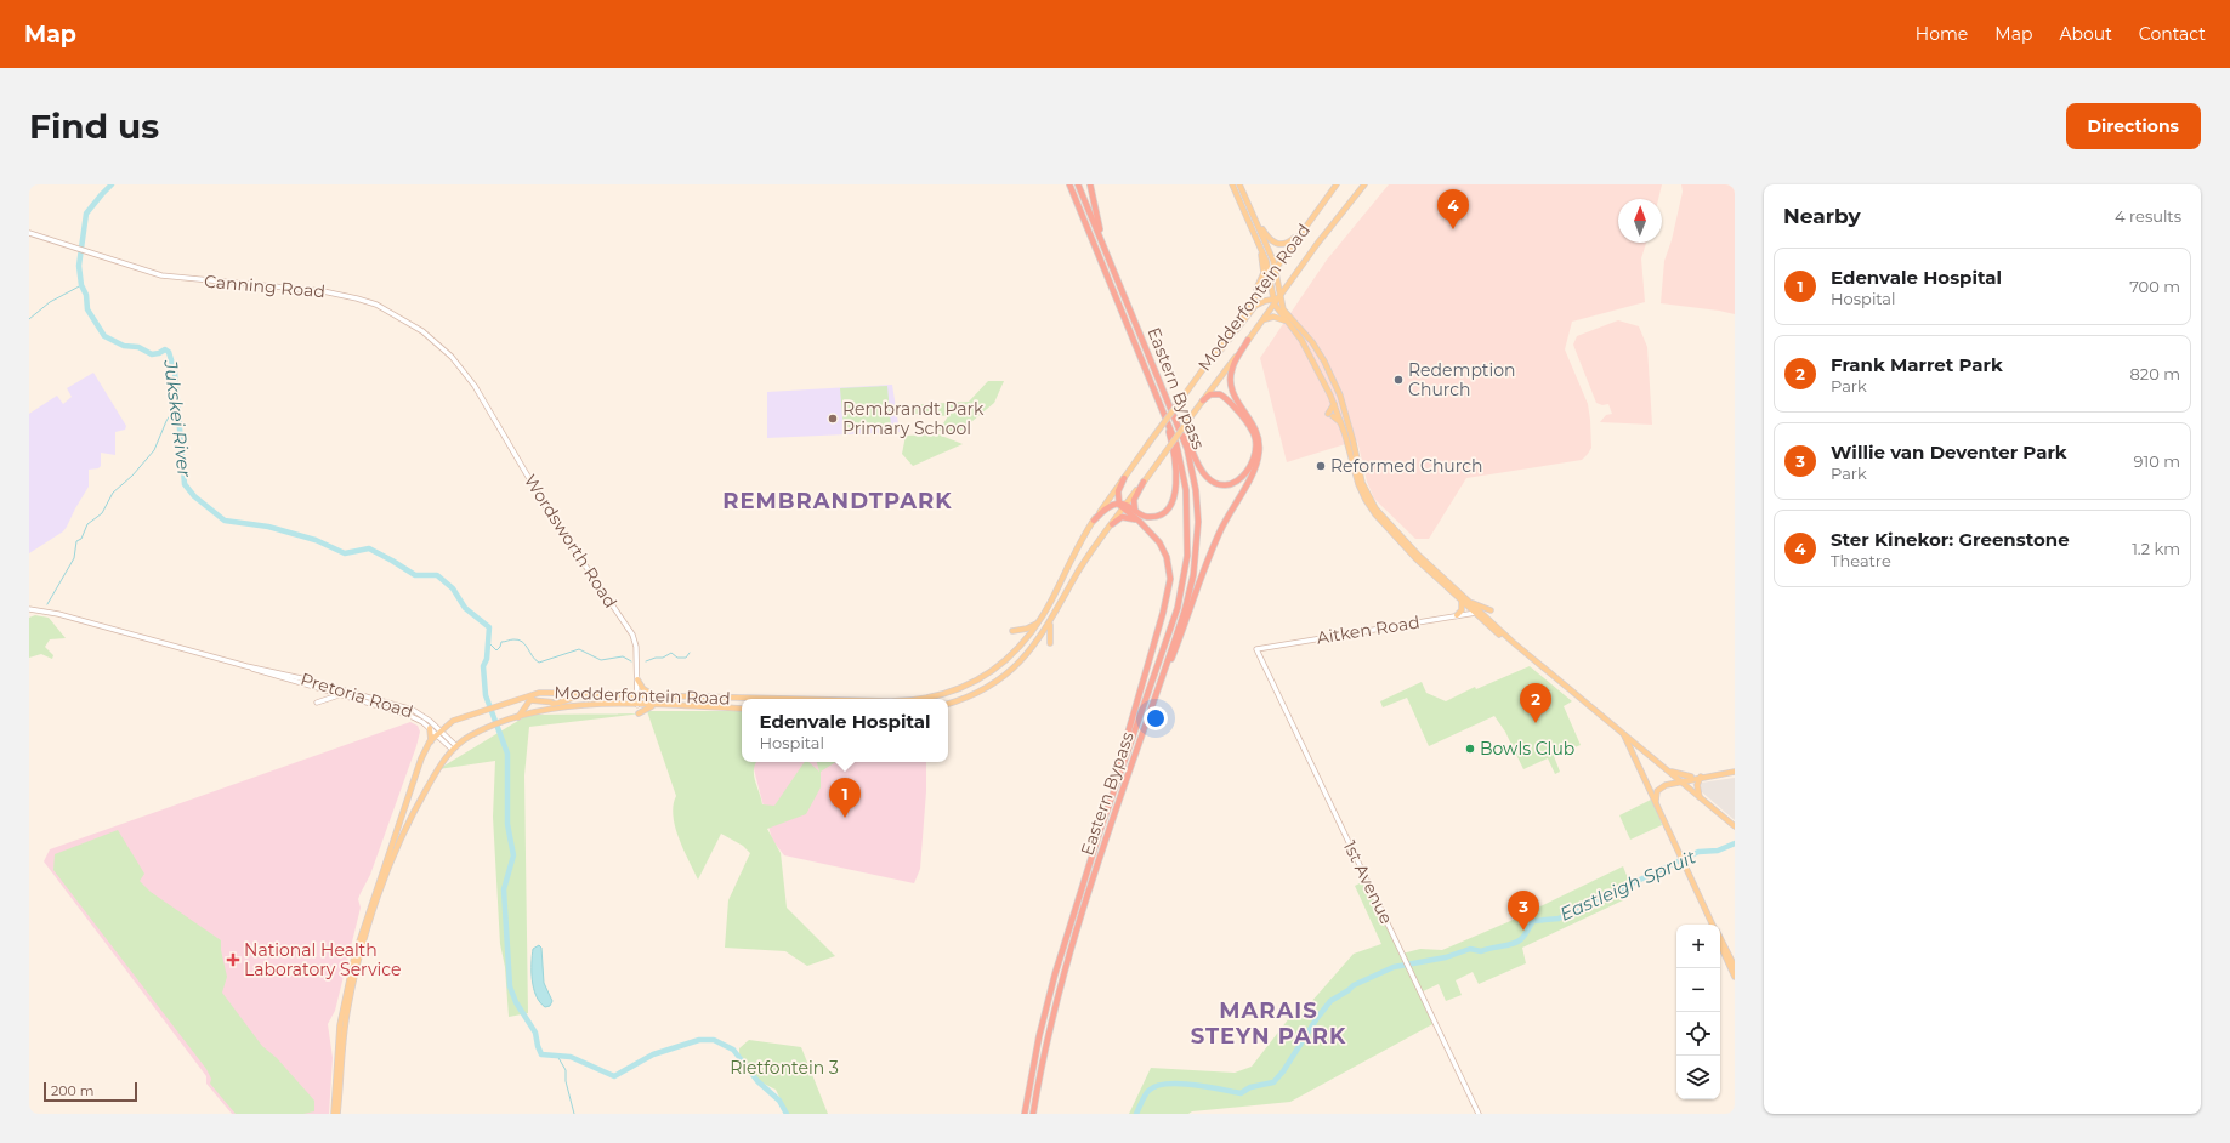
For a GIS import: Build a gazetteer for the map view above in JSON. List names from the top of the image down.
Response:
{
  "streets": {
    "highway": ["Eastern Bypass"],
    "main road": [
      "Canning Road",
      "Modderfontein Road",
      "Wordsworth Road",
      "Aitken Road",
      "Pretoria Road",
      "1st Avenue"
    ]
  },
  "crossings": [
    ["Canning Road", "Wordsworth Road"],
    ["Modderfontein Road", "Wordsworth Road"],
    ["Modderfontein Road", "Pretoria Road"],
    ["Aitken Road", "1st Avenue"]
  ],
  "districts": ["REMBRANDTPARK", "MARAIS STEYN PARK"],
  "water": ["Jukskei River", "Eastleigh Spruit"],
  "parks": ["Rietfontein 3"],
  "places": {
    "other": [
      "Redemption Church",
      "Rembrandt Park Primary School",
      "Reformed Church",
      "Bowls Club"
    ],
    "health": ["National Health Laboratory Service"]
  },
  "scale_bar": "200 m",
  "north": "top",
  "page": {
    "header": "Map",
    "nav": [
      "Home",
      "Map",
      "About",
      "Contact"
    ],
    "buttons": "Directions",
    "title": "Find us",
    "heading": ["Nearby", "4 results"],
    "pins": [
      "4",
      "2",
      "1",
      "3"
    ],
    "list": [
      {
        "mark": "1",
        "name": "Edenvale Hospital",
        "note": "Hospital",
        "value": "700 m"
      },
      {
        "mark": "2",
        "name": "Frank Marret Park",
        "note": "Park",
        "value": "820 m"
      },
      {
        "mark": "3",
        "name": "Willie van Deventer Park",
        "note": "Park",
        "value": "910 m"
      },
      {
        "mark": "4",
        "name": "Ster Kinekor: Greenstone",
        "note": "Theatre",
        "value": "1.2 km"
      }
    ],
    "popup": ["Edenvale Hospital", "Hospital"],
    "map_buttons": ["+", "−"],
    "scale": "200 m"
  }
}
